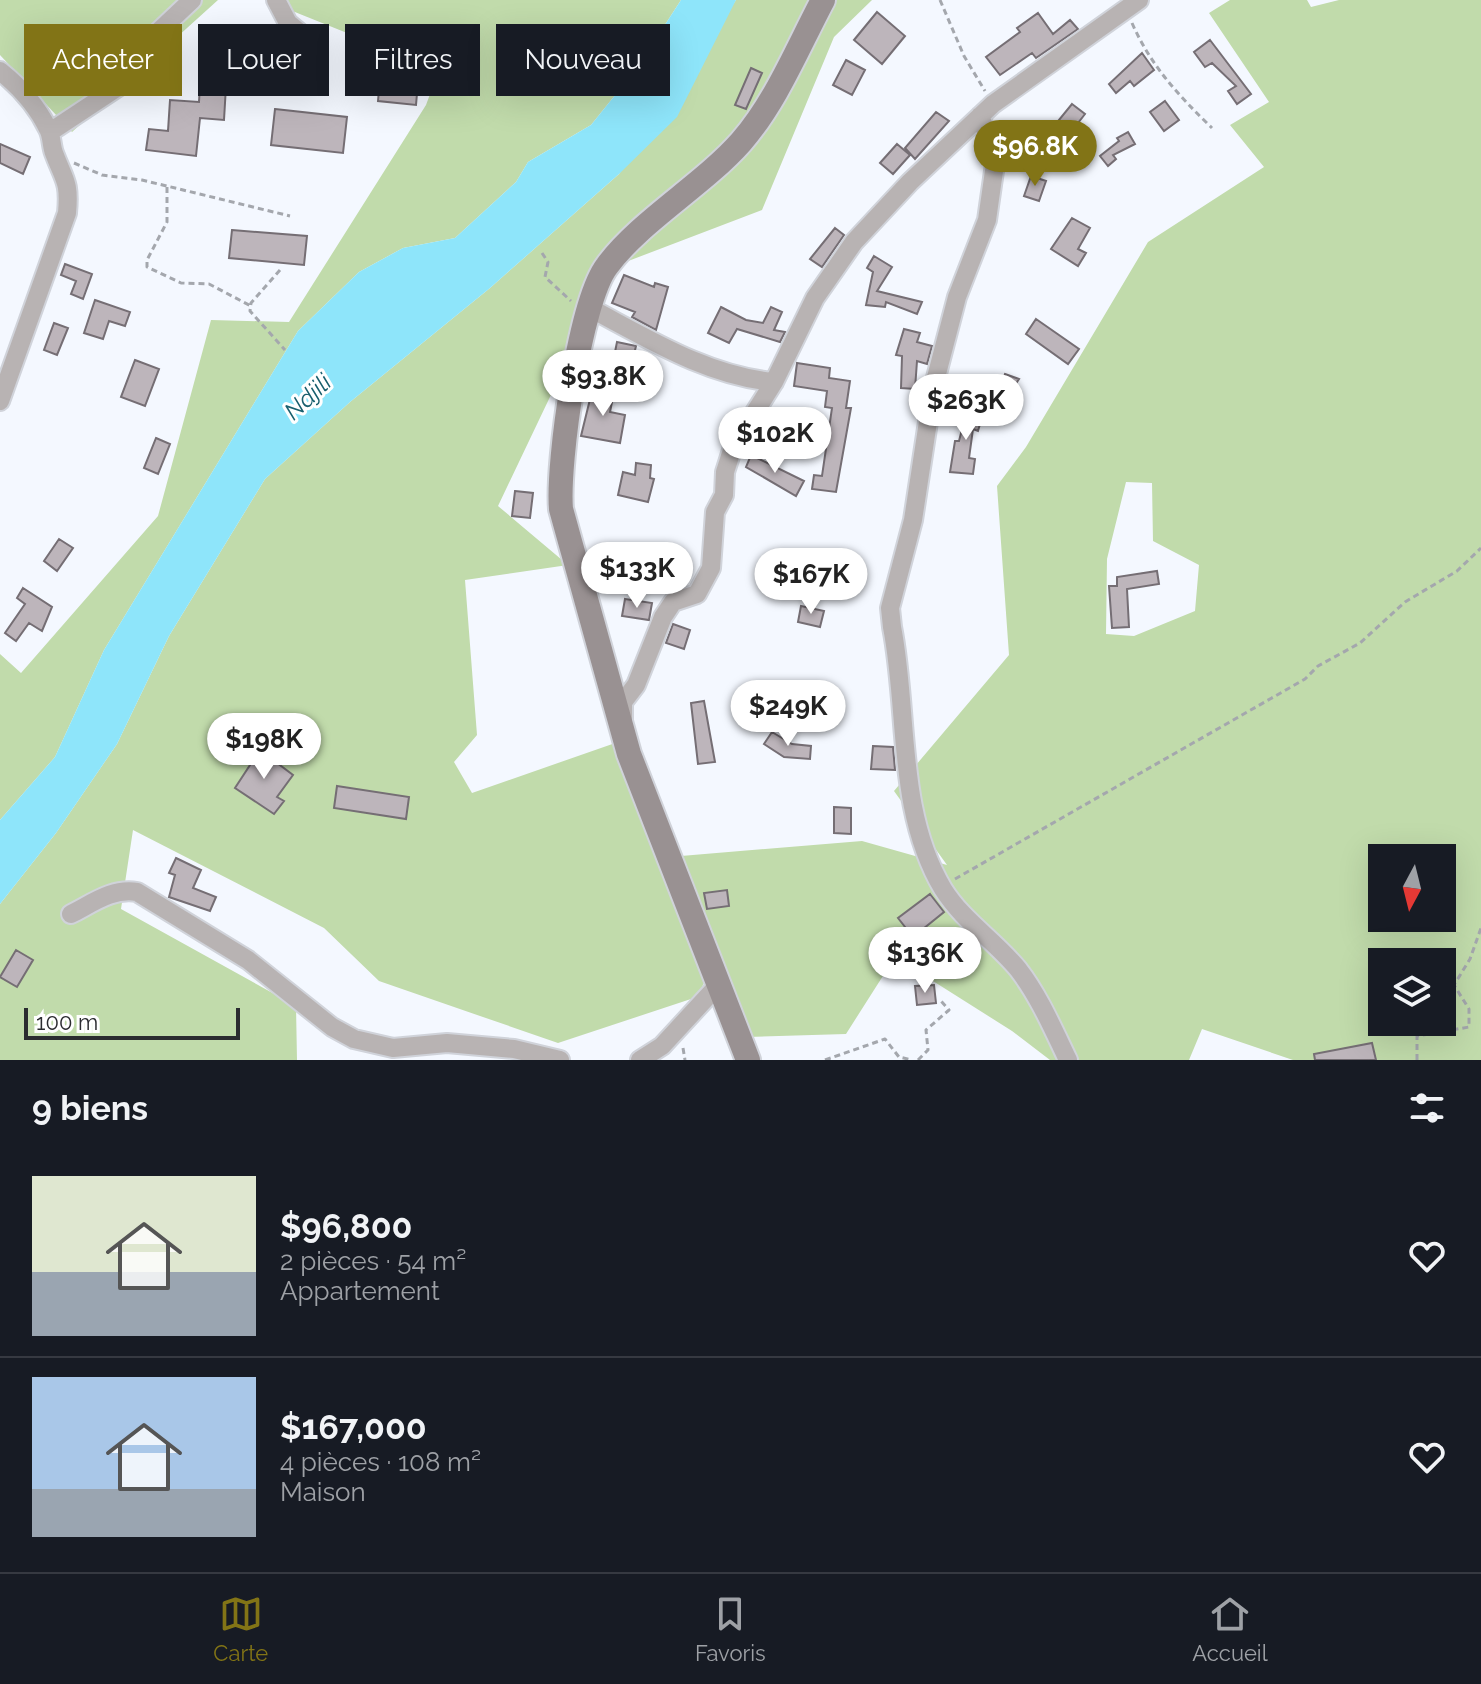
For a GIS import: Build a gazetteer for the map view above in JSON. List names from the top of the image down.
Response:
{
  "water": ["Ndjili"],
  "scale_bar": "100 m",
  "north": "bottom",
  "page": {
    "chip": [
      "Acheter",
      "Louer",
      "Filtres",
      "Nouveau"
    ],
    "price": [
      "$96.8K",
      "$93.8K",
      "$263K",
      "$102K",
      "$133K",
      "$167K",
      "$249K",
      "$198K",
      "$136K"
    ],
    "scale": "100 m",
    "heading": "9 biens",
    "list": [
      {
        "name": "$96,800",
        "note": "2 pièces · 54 m² · Appartement"
      },
      {
        "name": "$167,000",
        "note": "4 pièces · 108 m² · Maison"
      }
    ],
    "tabs": ["Carte", "Favoris", "Accueil"]
  }
}
